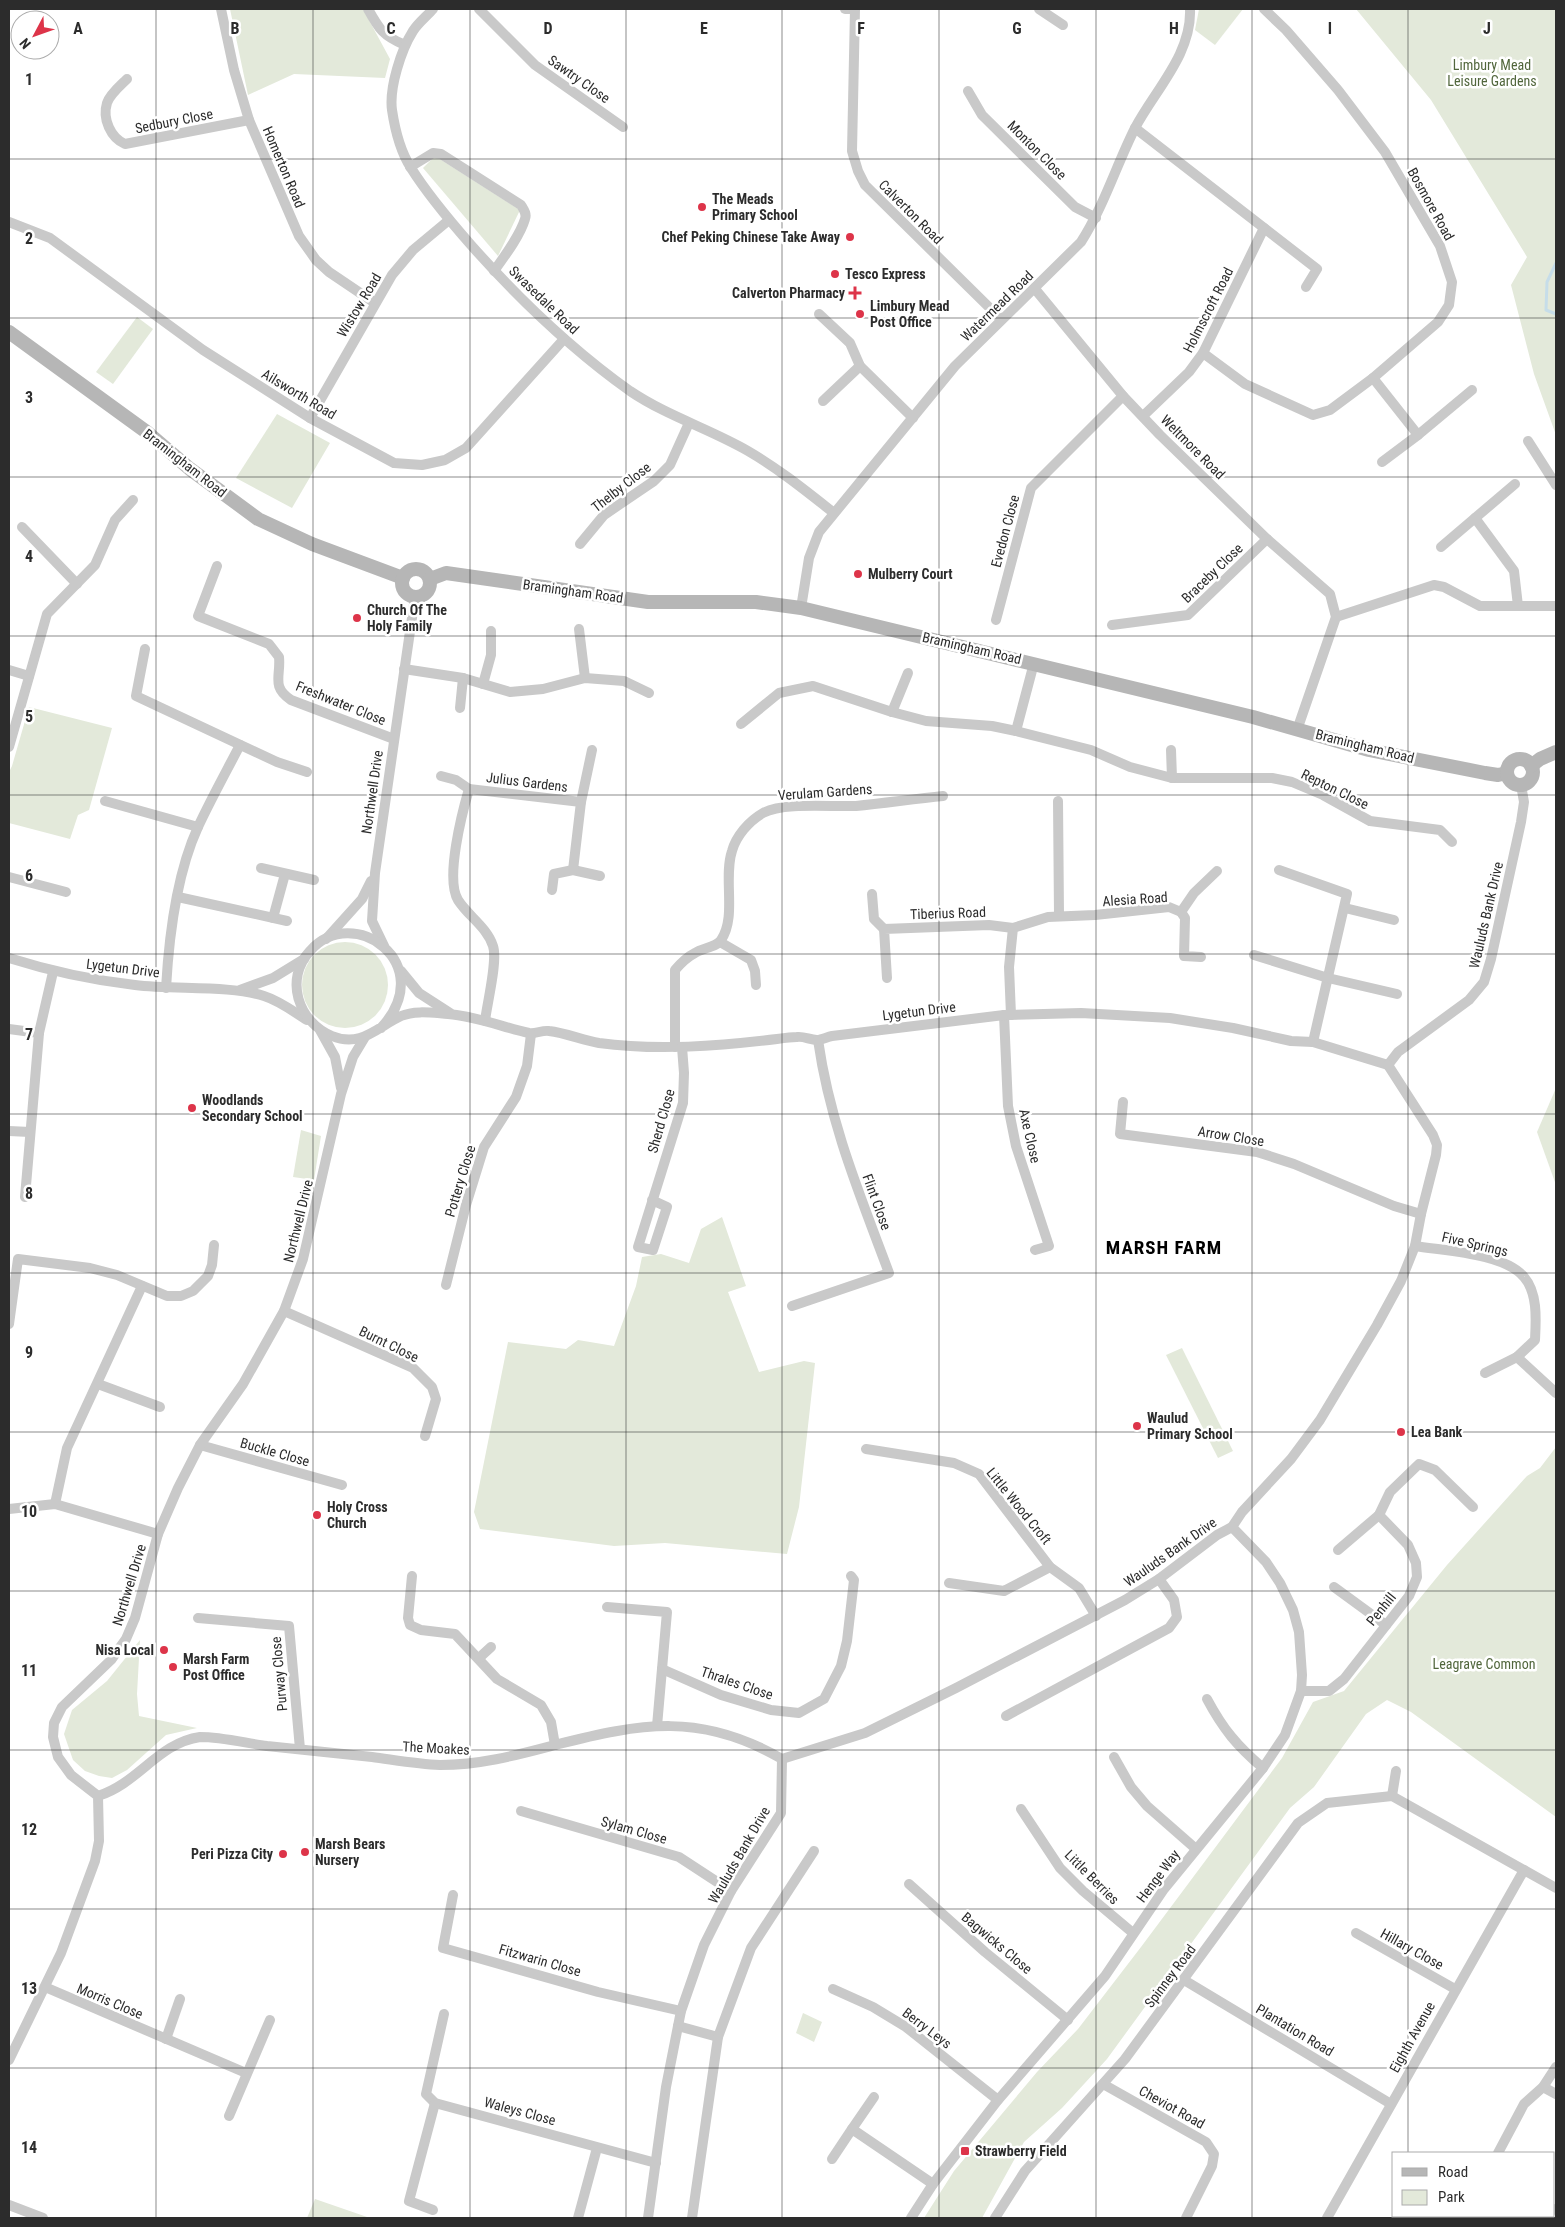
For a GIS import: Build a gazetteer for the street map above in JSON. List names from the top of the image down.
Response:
{
  "streets": {
    "street": [
      "Sawtry Close",
      "Sedbury Close",
      "Monton Close",
      "Homerton Road",
      "Bosmore Road",
      "Calverton Road",
      "Swasedale Road",
      "Wistow Road",
      "Watermead Road",
      "Holmscroft Road",
      "Ailsworth Road",
      "Weltmore Road",
      "Bramingham Road",
      "Thelby Close",
      "Evedon Close",
      "Braceby Close",
      "Freshwater Close",
      "Julius Gardens",
      "Repton Close",
      "Northwell Drive",
      "Verulam Gardens",
      "Alesia Road",
      "Tiberius Road",
      "Wauluds Bank Drive",
      "Lygetun Drive",
      "Sherd Close",
      "Axe Close",
      "Arrow Close",
      "Pottery Close",
      "Flint Close",
      "Five Springs",
      "Burnt Close",
      "Buckle Close",
      "Little Wood Croft",
      "Penhill",
      "Purway Close",
      "Thrales Close",
      "The Moakes",
      "Sylam Close",
      "Henge Way",
      "Little Berries",
      "Bagwicks Close",
      "Hillary Close",
      "Fitzwarin Close",
      "Spinney Road",
      "Morris Close",
      "Berry Leys",
      "Plantation Road",
      "Eighth Avenue",
      "Cheviot Road",
      "Waleys Close"
    ]
  },
  "crossings": [
    ["Sedbury Close", "Homerton Road"],
    ["Monton Close", "Watermead Road"],
    ["Homerton Road", "Wistow Road"],
    ["Bosmore Road", "Holmscroft Road"],
    ["Calverton Road", "Watermead Road"],
    ["Swasedale Road", "Wistow Road"],
    ["Swasedale Road", "Watermead Road"],
    ["Swasedale Road", "Ailsworth Road"],
    ["Swasedale Road", "Thelby Close"],
    ["Wistow Road", "Ailsworth Road"],
    ["Watermead Road", "Weltmore Road"],
    ["Watermead Road", "Bramingham Road"],
    ["Holmscroft Road", "Weltmore Road"],
    ["Weltmore Road", "Evedon Close"],
    ["Weltmore Road", "Braceby Close"],
    ["Bramingham Road", "Northwell Drive"],
    ["Bramingham Road", "Wauluds Bank Drive"],
    ["Freshwater Close", "Northwell Drive"],
    ["Julius Gardens", "Lygetun Drive"],
    ["Northwell Drive", "Lygetun Drive"],
    ["Northwell Drive", "Burnt Close"],
    ["Northwell Drive", "Buckle Close"],
    ["Northwell Drive", "The Moakes"],
    ["Alesia Road", "Tiberius Road"],
    ["Wauluds Bank Drive", "Lygetun Drive"],
    ["Wauluds Bank Drive", "Arrow Close"],
    ["Wauluds Bank Drive", "Five Springs"],
    ["Wauluds Bank Drive", "Little Wood Croft"],
    ["Wauluds Bank Drive", "The Moakes"],
    ["Wauluds Bank Drive", "Sylam Close"],
    ["Wauluds Bank Drive", "Henge Way"],
    ["Wauluds Bank Drive", "Fitzwarin Close"],
    ["Wauluds Bank Drive", "Waleys Close"],
    ["Lygetun Drive", "Sherd Close"],
    ["Lygetun Drive", "Axe Close"],
    ["Lygetun Drive", "Pottery Close"],
    ["Lygetun Drive", "Flint Close"],
    ["Penhill", "Henge Way"],
    ["Purway Close", "The Moakes"],
    ["Henge Way", "Little Berries"],
    ["Henge Way", "Bagwicks Close"],
    ["Henge Way", "Berry Leys"],
    ["Hillary Close", "Eighth Avenue"],
    ["Spinney Road", "Plantation Road"],
    ["Spinney Road", "Cheviot Road"],
    ["Plantation Road", "Eighth Avenue"]
  ],
  "districts": ["MARSH FARM"],
  "parks": ["Limbury Mead Leisure Gardens", "Leagrave Common"],
  "places": {
    "other": [
      "The Meads Primary School",
      "Chef Peking Chinese Take Away",
      "Tesco Express",
      "Limbury Mead Post Office",
      "Mulberry Court",
      "Church Of The Holy Family",
      "Woodlands Secondary School",
      "Waulud Primary School",
      "Lea Bank",
      "Holy Cross Church",
      "Nisa Local",
      "Marsh Farm Post Office",
      "Marsh Bears Nursery",
      "Peri Pizza City"
    ],
    "health": ["Calverton Pharmacy"],
    "transit": ["Strawberry Field"]
  },
  "legend": ["Road", "Park"],
  "north": "bottom left",
  "grid": {
    "columns": [
      "A",
      "B",
      "C",
      "D",
      "E",
      "F",
      "G",
      "H",
      "I",
      "J"
    ],
    "rows": [
      "1",
      "2",
      "3",
      "4",
      "5",
      "6",
      "7",
      "8",
      "9",
      "10",
      "11",
      "12",
      "13",
      "14"
    ]
  }
}
